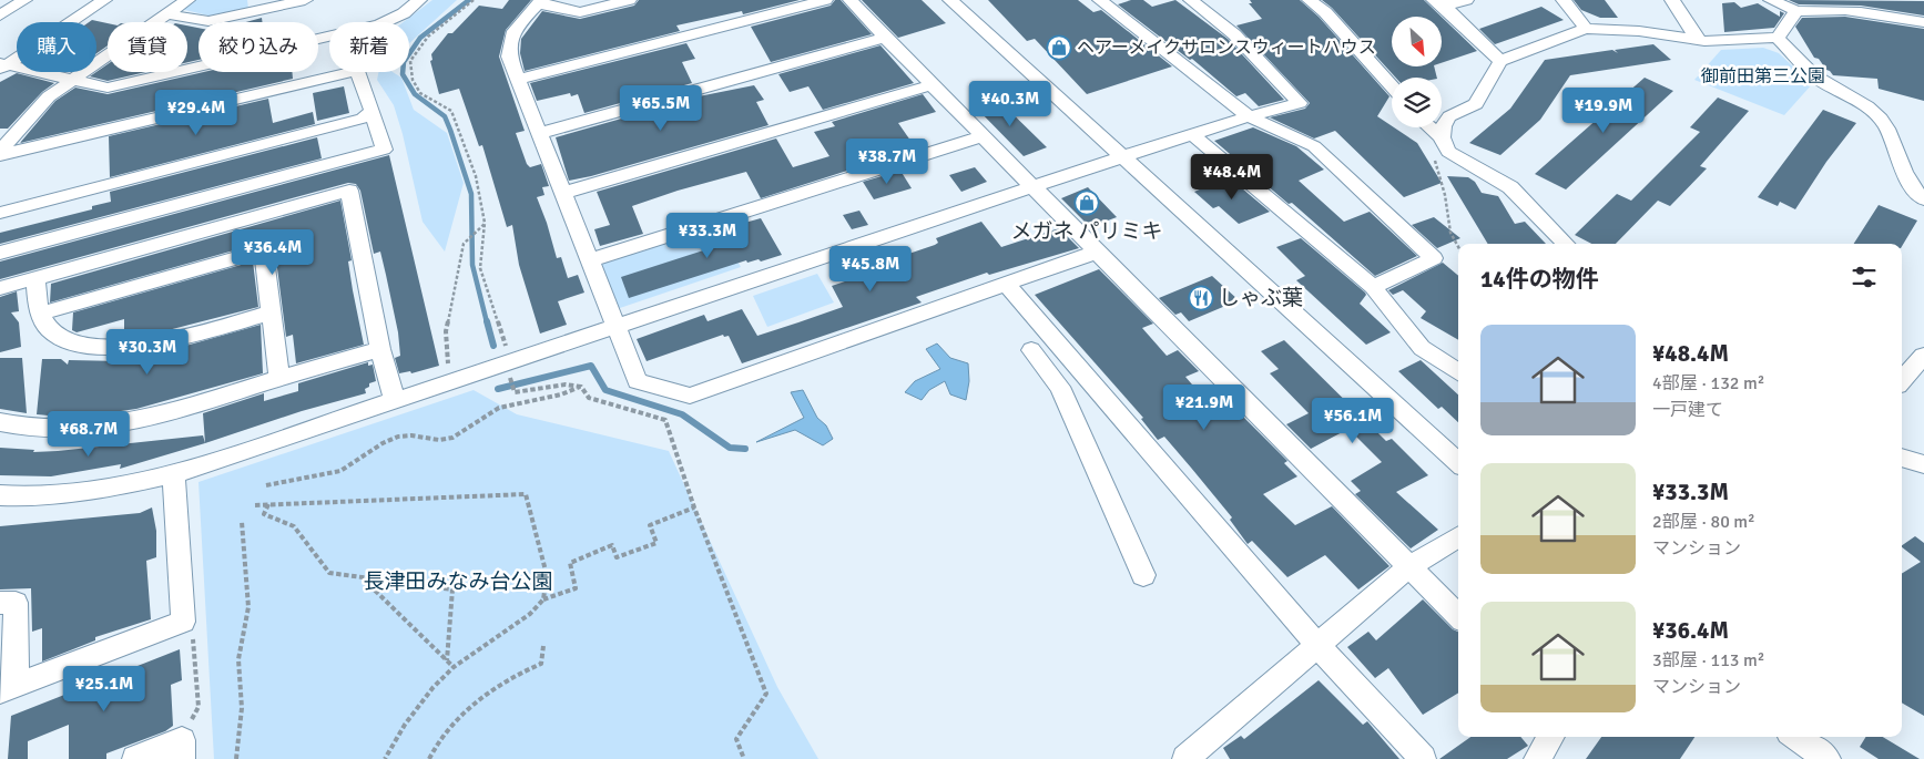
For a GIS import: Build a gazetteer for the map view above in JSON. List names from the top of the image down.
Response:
{
  "parks": ["御前田第三公園", "長津田みなみ台公園"],
  "places": {
    "shop": ["ヘアーメイクサロンスウィートハウス", "メガネ パリミキ"],
    "restaurant": ["しゃぶ葉"]
  },
  "north": "bottom right",
  "page": {
    "chip": [
      "購入",
      "賃貸",
      "絞り込み",
      "新着"
    ],
    "price": [
      "¥40.3M",
      "¥65.5M",
      "¥19.9M",
      "¥29.4M",
      "¥38.7M",
      "¥48.4M",
      "¥33.3M",
      "¥36.4M",
      "¥45.8M",
      "¥30.3M",
      "¥21.9M",
      "¥56.1M",
      "¥68.7M",
      "¥25.1M"
    ],
    "heading": "14件の物件",
    "list": [
      {
        "name": "¥48.4M",
        "note": "4部屋 · 132 m² · 一戸建て"
      },
      {
        "name": "¥33.3M",
        "note": "2部屋 · 80 m² · マンション"
      },
      {
        "name": "¥36.4M",
        "note": "3部屋 · 113 m² · マンション"
      }
    ]
  }
}
